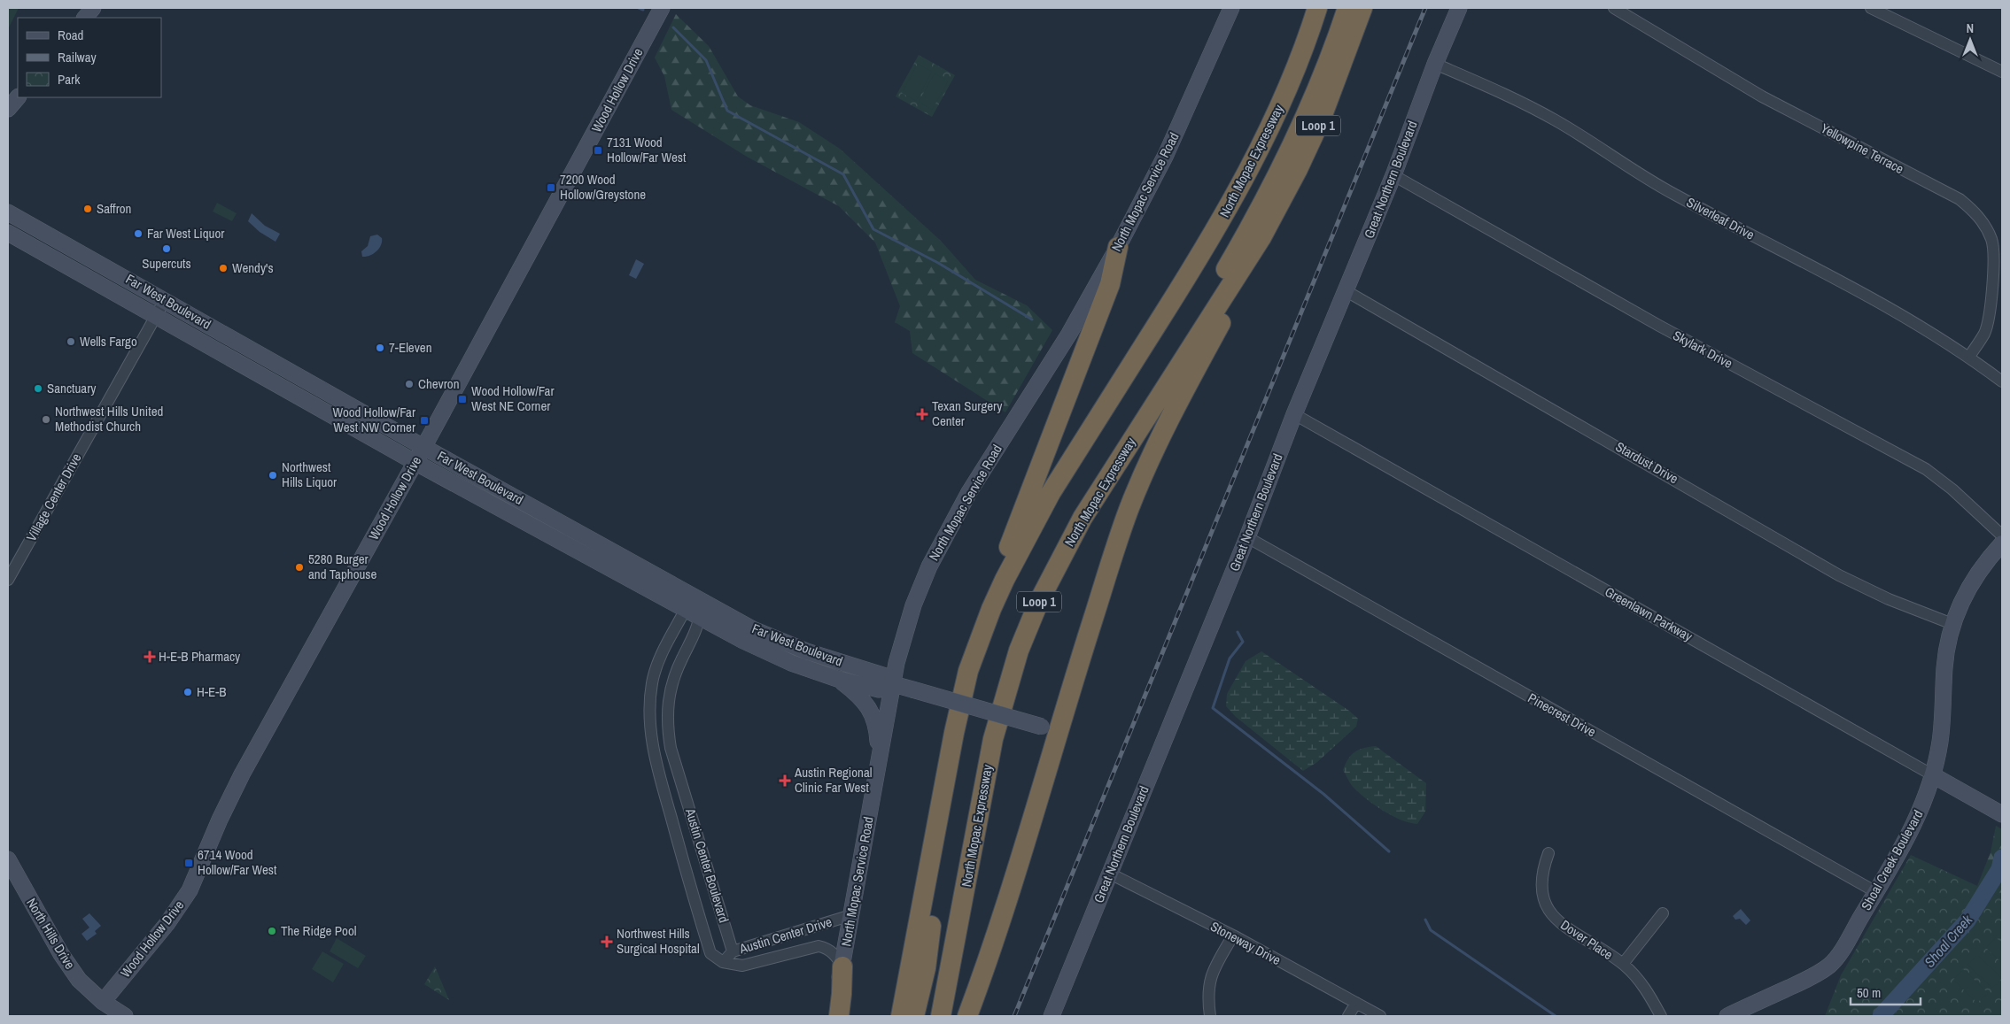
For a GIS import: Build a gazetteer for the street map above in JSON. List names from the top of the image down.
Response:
{
  "streets": {
    "highway": ["Loop 1", "North Mopac Expressway"],
    "street": [
      "Wood Hollow Drive",
      "Yellowpine Terrace",
      "Great Northern Boulevard",
      "North Mopac Service Road",
      "Silverleaf Drive",
      "Far West Boulevard",
      "Skylark Drive",
      "Stardust Drive",
      "Village Center Drive",
      "Greenlawn Parkway",
      "Pinecrest Drive",
      "Shoal Creek Boulevard",
      "Austin Center Boulevard",
      "North Hills Drive",
      "Austin Center Drive",
      "Dover Place",
      "Stoneway Drive"
    ]
  },
  "crossings": [
    ["Wood Hollow Drive", "Far West Boulevard"],
    ["Wood Hollow Drive", "North Hills Drive"],
    ["Yellowpine Terrace", "Silverleaf Drive"],
    ["Great Northern Boulevard", "Silverleaf Drive"],
    ["Great Northern Boulevard", "Skylark Drive"],
    ["Great Northern Boulevard", "Stardust Drive"],
    ["Great Northern Boulevard", "Greenlawn Parkway"],
    ["Great Northern Boulevard", "Pinecrest Drive"],
    ["Great Northern Boulevard", "Stoneway Drive"],
    ["North Mopac Service Road", "Far West Boulevard"],
    ["North Mopac Service Road", "Austin Center Drive"],
    ["Far West Boulevard", "Village Center Drive"],
    ["Far West Boulevard", "Austin Center Boulevard"],
    ["Stardust Drive", "Shoal Creek Boulevard"],
    ["Greenlawn Parkway", "Shoal Creek Boulevard"],
    ["Pinecrest Drive", "Shoal Creek Boulevard"],
    ["Austin Center Boulevard", "Austin Center Drive"]
  ],
  "water": ["Shoal Creek"],
  "places": {
    "transit": [
      "7131 Wood Hollow/Far West",
      "7200 Wood Hollow/Greystone",
      "Wood Hollow/Far West NE Corner",
      "Wood Hollow/Far West NW Corner",
      "6714 Wood Hollow/Far West"
    ],
    "other": [
      "Saffron",
      "Far West Liquor",
      "Supercuts",
      "Wendy's",
      "Wells Fargo",
      "7-Eleven",
      "Chevron",
      "Sanctuary",
      "Northwest Hills United Methodist Church",
      "Northwest Hills Liquor",
      "5280 Burger and Taphouse",
      "H-E-B",
      "The Ridge Pool"
    ],
    "health": [
      "Texan Surgery Center",
      "H-E-B Pharmacy",
      "Austin Regional Clinic Far West",
      "Northwest Hills Surgical Hospital"
    ]
  },
  "legend": ["Road", "Railway", "Park"],
  "scale_bar": "50 m",
  "north": "top"
}
